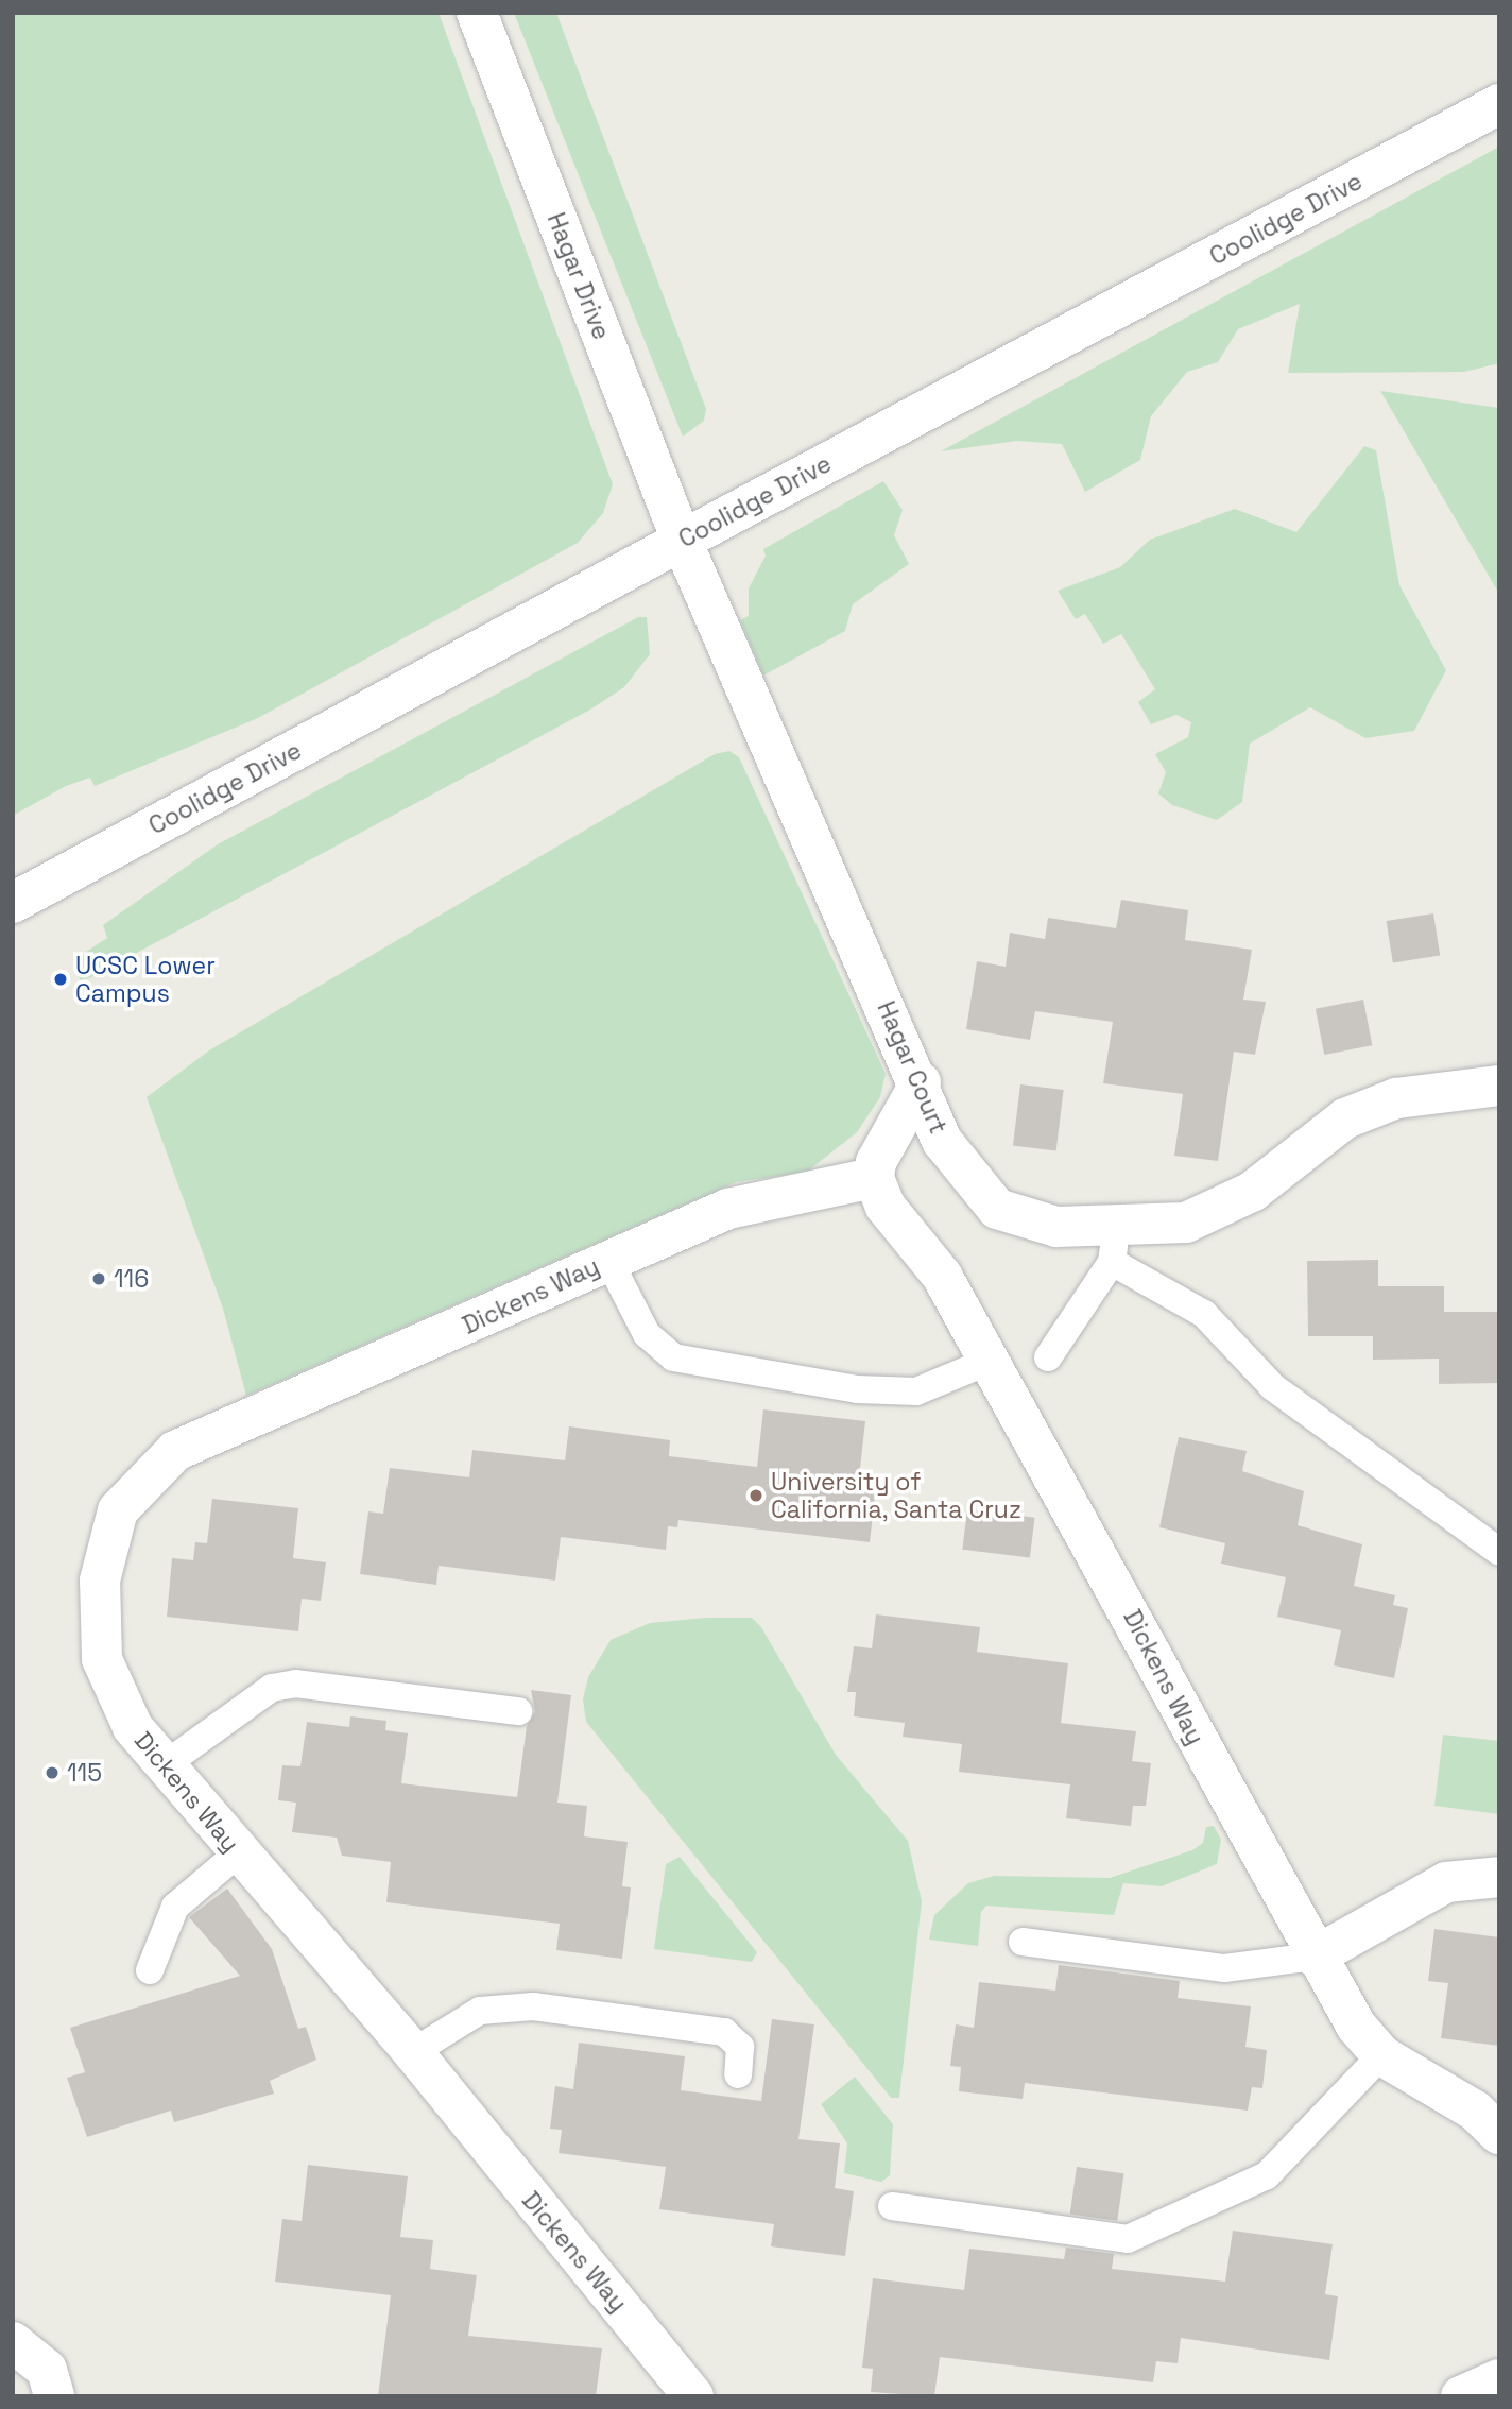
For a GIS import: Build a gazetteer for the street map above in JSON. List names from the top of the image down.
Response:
{
  "streets": {
    "street": [
      "Coolidge Drive",
      "Hagar Drive",
      "Hagar Court",
      "Dickens Way"
    ]
  },
  "crossings": [
    ["Coolidge Drive", "Hagar Drive"],
    ["Coolidge Drive", "Hagar Court"],
    ["Hagar Drive", "Hagar Court"]
  ],
  "places": [
    "UCSC Lower Campus",
    "116",
    "University of California, Santa Cruz",
    "115"
  ]
}
